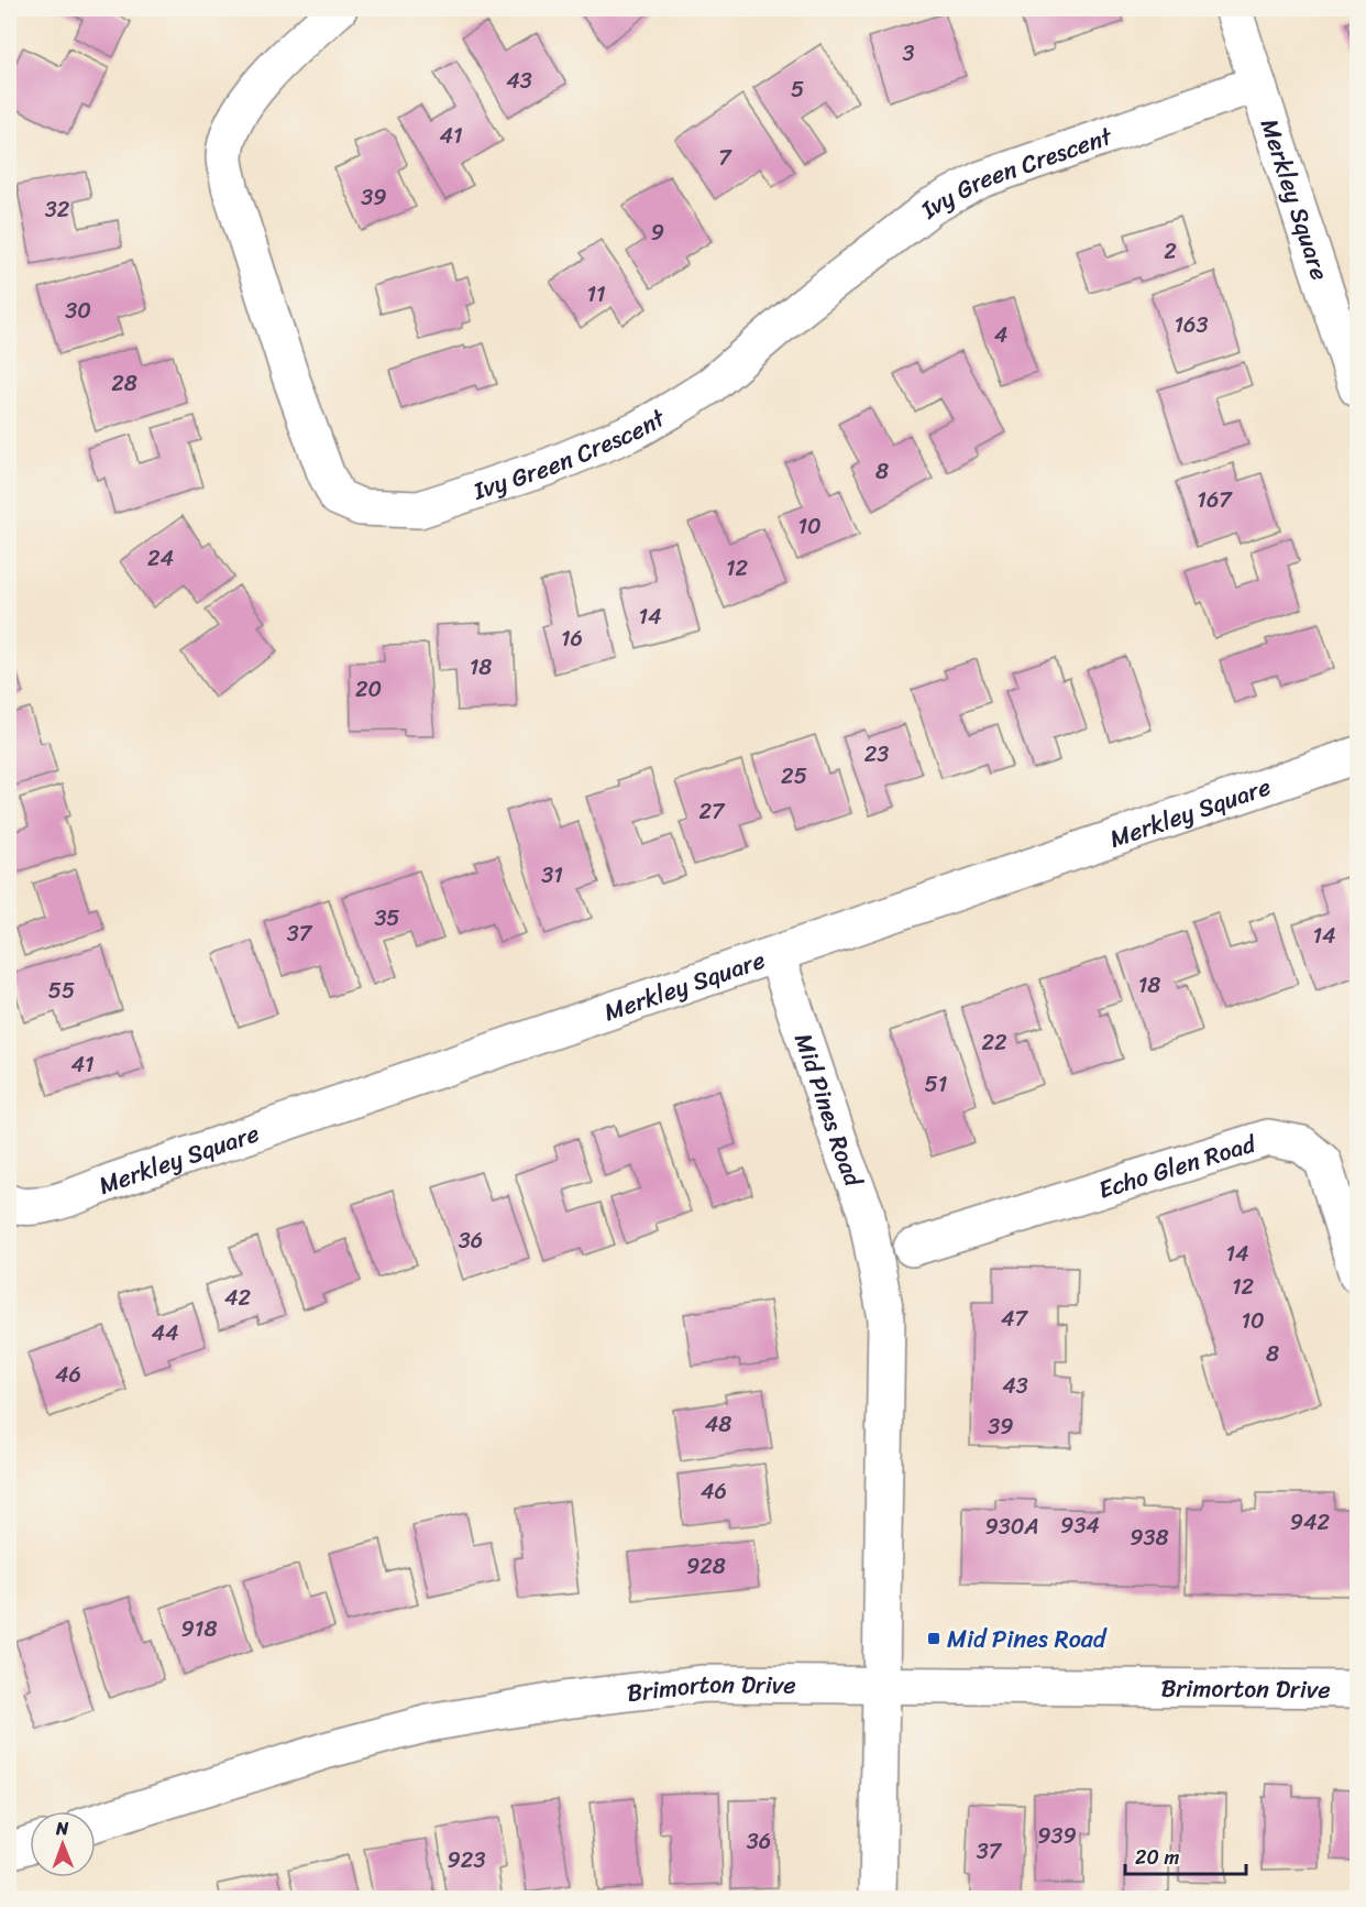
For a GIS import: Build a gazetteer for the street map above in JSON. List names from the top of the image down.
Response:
{
  "streets": {
    "street": [
      "Ivy Green Crescent",
      "Merkley Square",
      "Mid Pines Road",
      "Echo Glen Road",
      "Brimorton Drive"
    ]
  },
  "crossings": [
    ["Ivy Green Crescent", "Merkley Square"],
    ["Merkley Square", "Mid Pines Road"],
    ["Mid Pines Road", "Brimorton Drive"]
  ],
  "places": {
    "transit": ["Mid Pines Road"]
  },
  "house_numbers": [
    "3",
    "43",
    "5",
    "41",
    "7",
    "39",
    "32",
    "9",
    "2",
    "11",
    "30",
    "163",
    "4",
    "28",
    "8",
    "167",
    "10",
    "24",
    "12",
    "14",
    "16",
    "18",
    "20",
    "23",
    "25",
    "27",
    "31",
    "35",
    "37",
    "14",
    "18",
    "55",
    "22",
    "41",
    "51",
    "36",
    "14",
    "12",
    "42",
    "47",
    "10",
    "44",
    "8",
    "46",
    "43",
    "48",
    "39",
    "46",
    "942",
    "934",
    "930A",
    "938",
    "928",
    "918",
    "939",
    "36",
    "37",
    "923"
  ],
  "scale_bar": "20 m",
  "north": "top"
}
